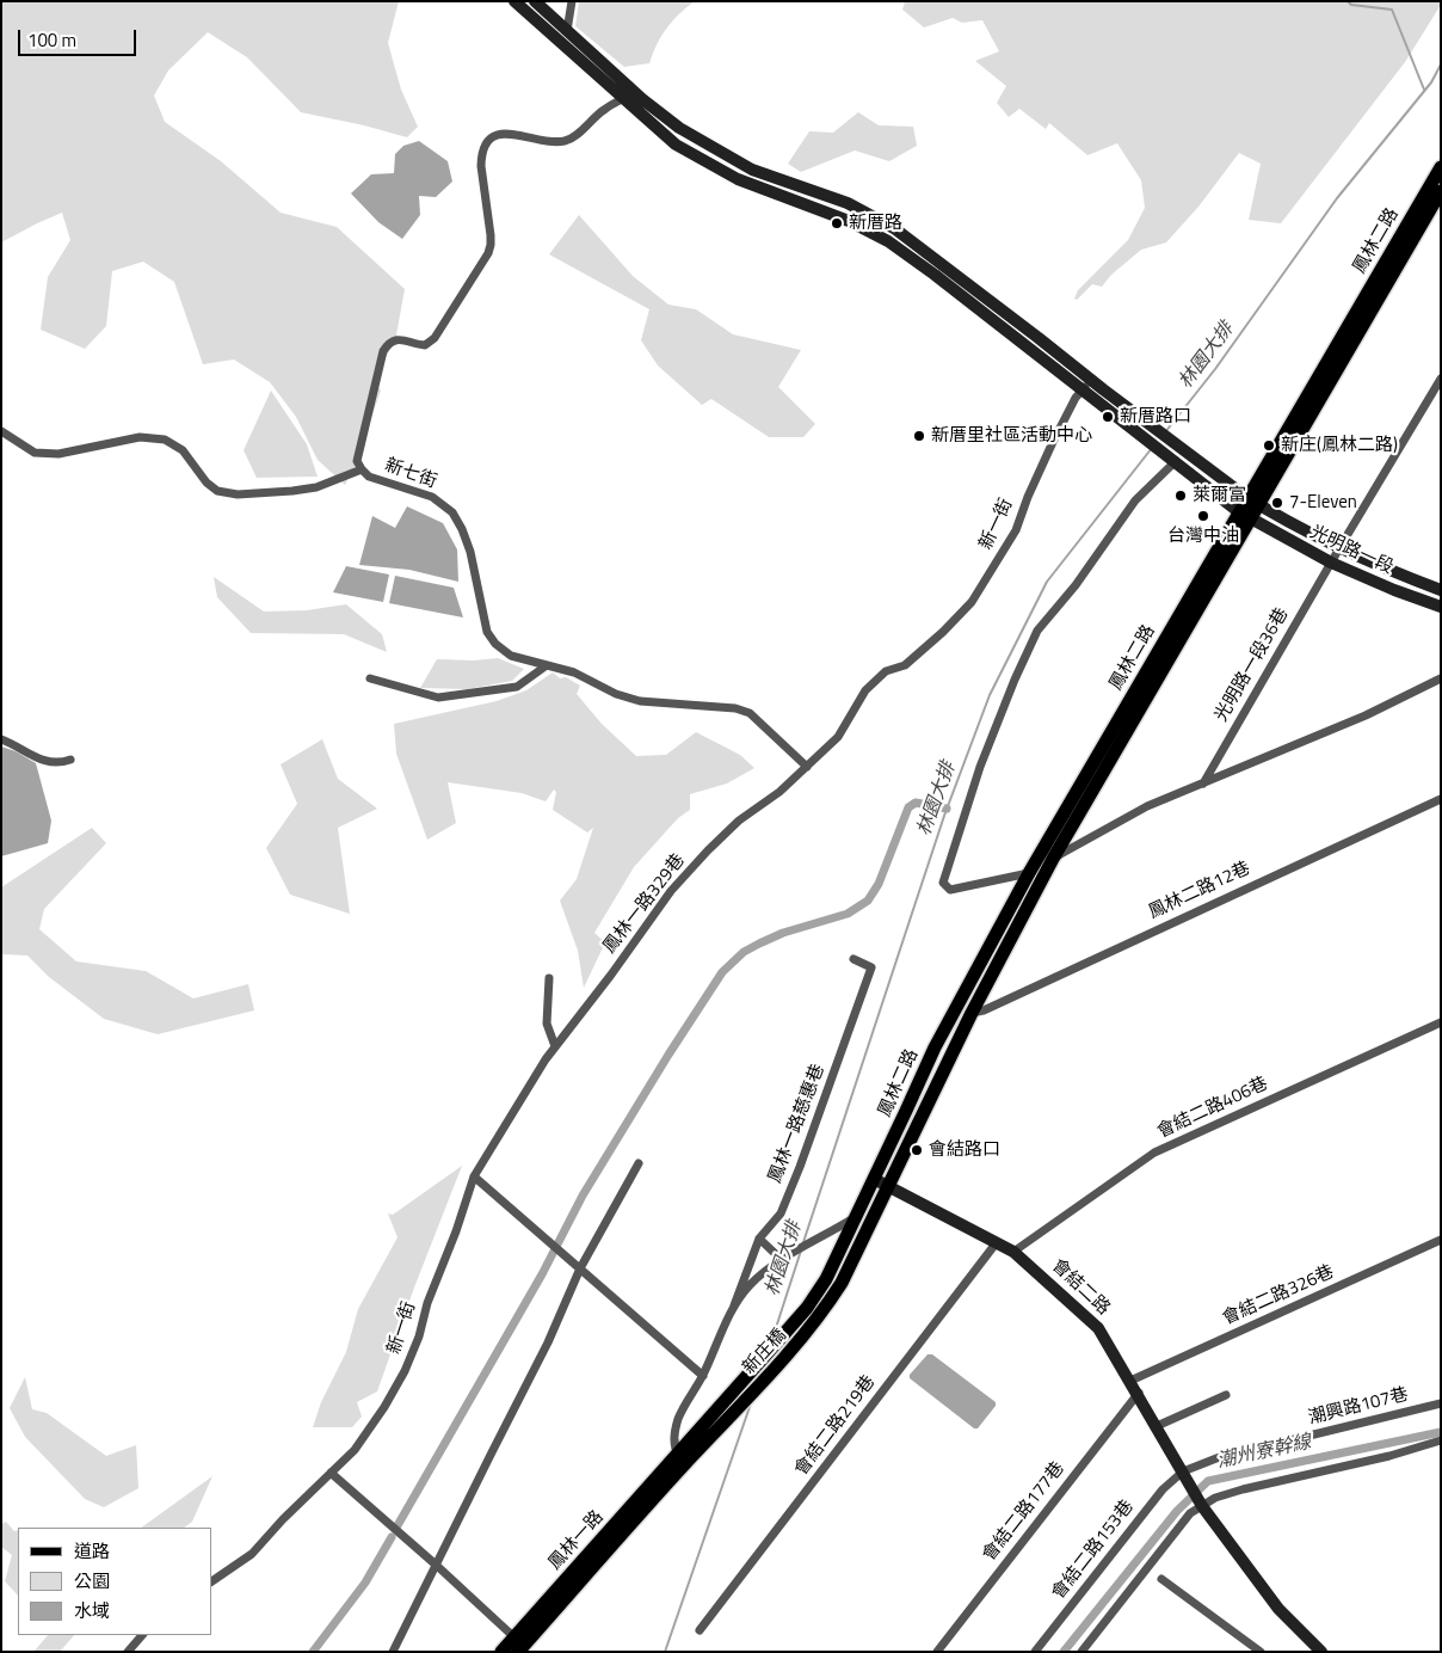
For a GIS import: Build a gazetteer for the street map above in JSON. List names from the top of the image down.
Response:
{
  "streets": {
    "main road": ["鳳林二路", "新庄橋", "鳳林一路"],
    "street": [
      "新七街",
      "新一街",
      "光明路一段",
      "光明路一段36巷",
      "鳳林二路12巷",
      "鳳林一路329巷",
      "會結二路406巷",
      "鳳林一路慈惠巷",
      "會結二路",
      "會結二路326巷",
      "潮興路107巷",
      "會結二路219巷",
      "會結二路177巷",
      "會結二路153巷"
    ]
  },
  "crossings": [
    ["鳳林二路", "光明路一段"],
    ["鳳林二路", "鳳林二路12巷"],
    ["鳳林二路", "會結二路"],
    ["鳳林二路", "新庄橋"],
    ["新七街", "鳳林一路329巷"],
    ["新一街", "鳳林一路329巷"],
    ["光明路一段", "光明路一段36巷"],
    ["會結二路406巷", "會結二路"],
    ["會結二路", "會結二路326巷"],
    ["會結二路", "新庄橋"],
    ["會結二路", "潮興路107巷"],
    ["會結二路", "會結二路219巷"],
    ["會結二路", "會結二路177巷"],
    ["會結二路", "會結二路153巷"],
    ["新庄橋", "鳳林一路"],
    ["潮興路107巷", "會結二路153巷"]
  ],
  "water": ["林園大排", "潮州寮幹線"],
  "places": [
    "新厝路",
    "新厝路口",
    "新厝里社區活動中心",
    "新庄(鳳林二路)",
    "萊爾富",
    "7-Eleven",
    "台灣中油",
    "會結路口"
  ],
  "legend": ["道路", "公園", "水域"],
  "scale_bar": "100 m"
}
